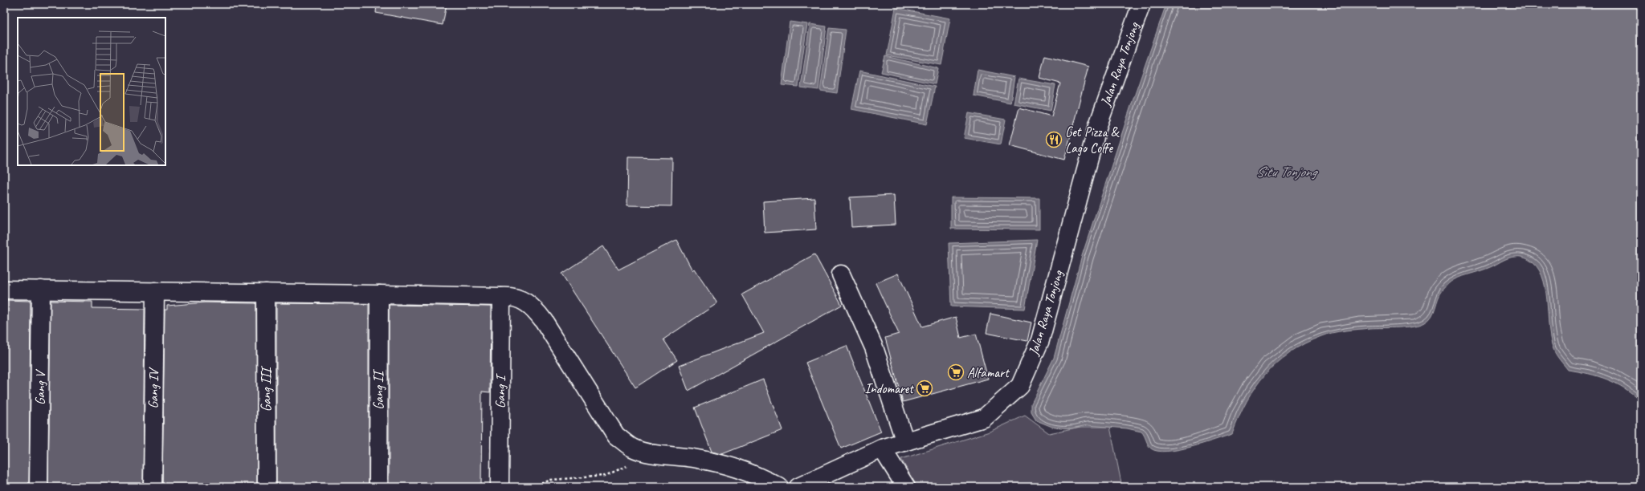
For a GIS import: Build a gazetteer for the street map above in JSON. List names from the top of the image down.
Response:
{
  "streets": {
    "street": [
      "Jalan Raya Tonjong",
      "Gang V",
      "Gang IV",
      "Gang III",
      "Gang II",
      "Gang I"
    ]
  },
  "water": ["Situ Tonjong"],
  "places": {
    "restaurant": ["Get Pizza & Lago Coffe"],
    "supermarket": ["Alfamart", "Indomaret"]
  }
}
